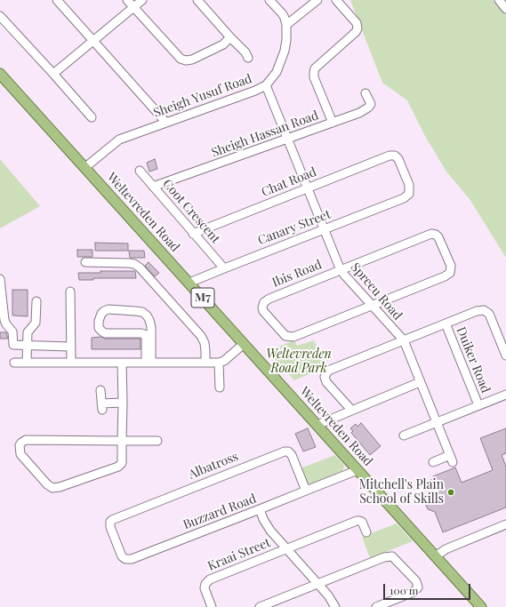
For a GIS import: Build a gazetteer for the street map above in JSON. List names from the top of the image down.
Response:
{
  "streets": {
    "main road": ["Weltevreden Road", "M7"],
    "street": [
      "Sheigh Yusuf Road",
      "Sheigh Hassan Road",
      "Chat Road",
      "Coot Crescent",
      "Canary Street",
      "Ibis Road",
      "Spreeu Road",
      "Duiker Road",
      "Albatross",
      "Buzzard Road",
      "Kraai Street"
    ]
  },
  "crossings": [
    ["Sheigh Yusuf Road", "Weltevreden Road"],
    ["Sheigh Yusuf Road", "Spreeu Road"],
    ["Sheigh Hassan Road", "Coot Crescent"],
    ["Sheigh Hassan Road", "Spreeu Road"],
    ["Chat Road", "Coot Crescent"],
    ["Chat Road", "Canary Street"],
    ["Chat Road", "Spreeu Road"],
    ["Coot Crescent", "Canary Street"],
    ["Weltevreden Road", "Canary Street"],
    ["Weltevreden Road", "Buzzard Road"],
    ["Canary Street", "Spreeu Road"],
    ["Ibis Road", "Spreeu Road"],
    ["Albatross", "Buzzard Road"]
  ],
  "parks": ["Weltevreden Road Park"],
  "places": ["Mitchell's Plain School of Skills"],
  "scale_bar": "100 m"
}
